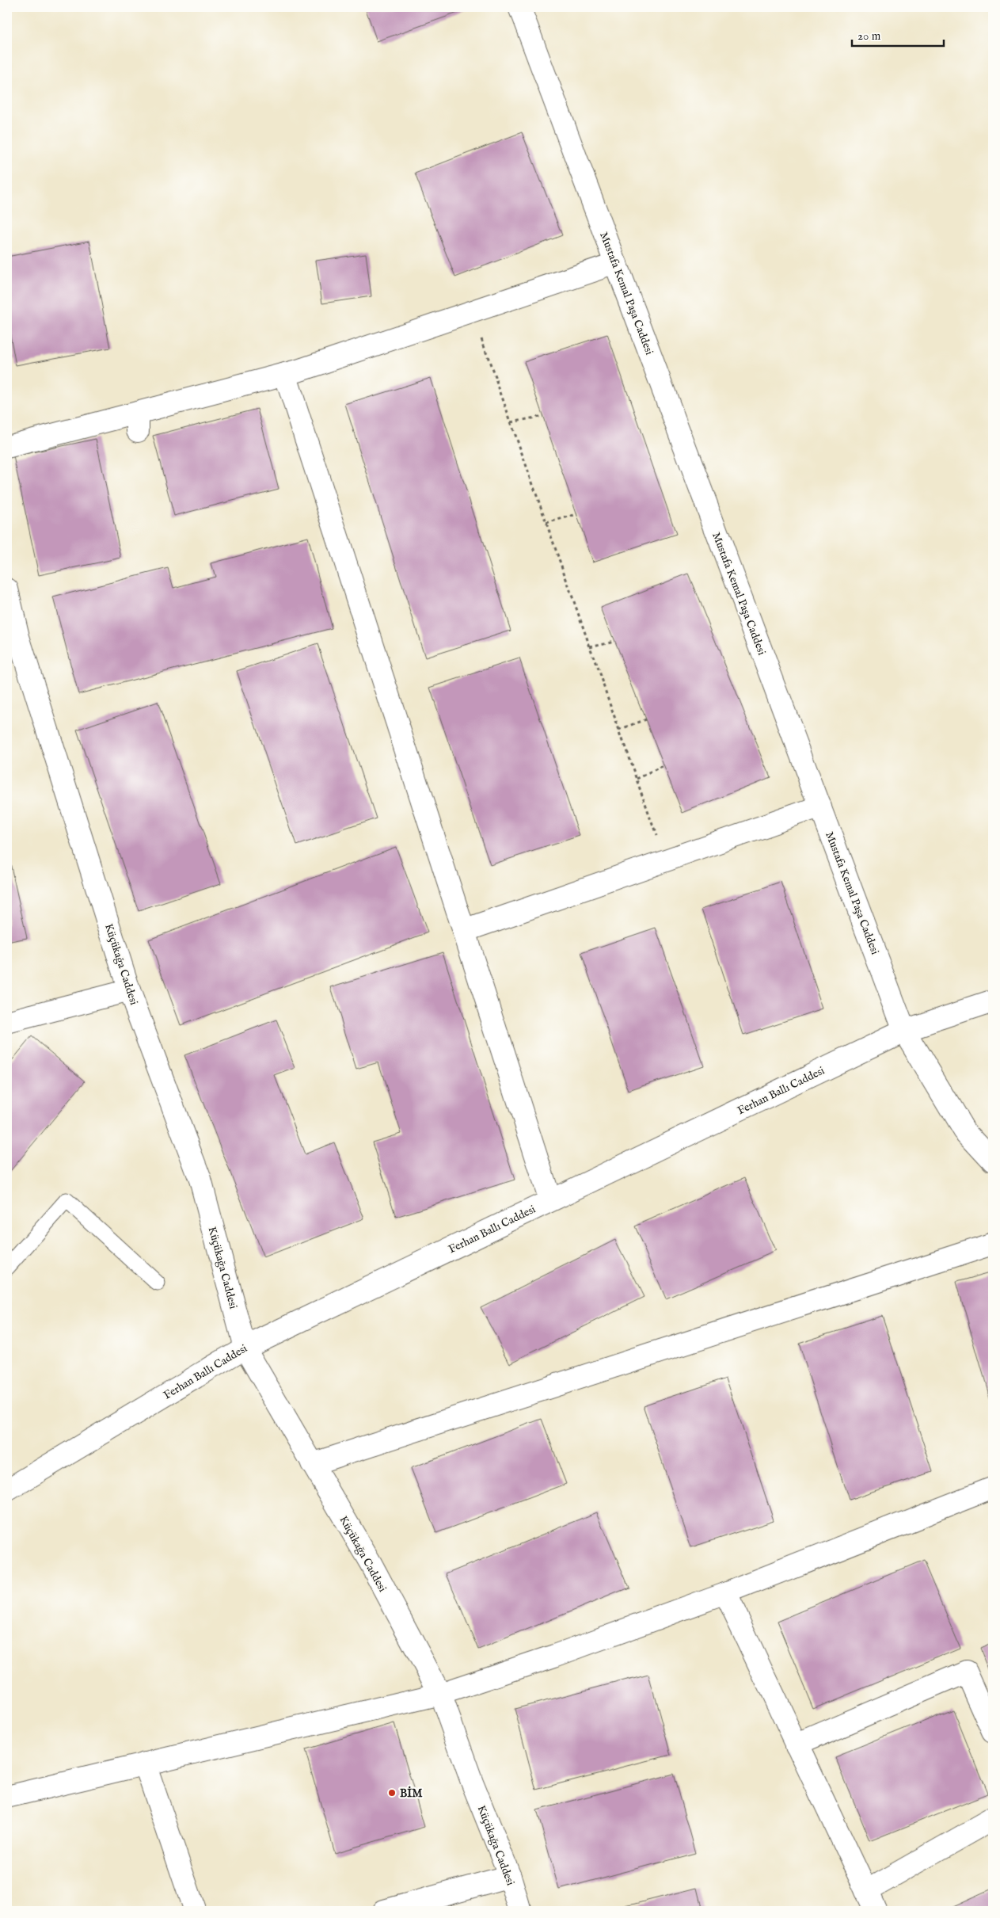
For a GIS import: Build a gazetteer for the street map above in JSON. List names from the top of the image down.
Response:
{
  "streets": {
    "street": ["Mustafa Kemal Paşa Caddesi", "Küçükağa Caddesi", "Ferhan Ballı Caddesi"]
  },
  "crossings": [
    ["Mustafa Kemal Paşa Caddesi", "Ferhan Ballı Caddesi"],
    ["Küçükağa Caddesi", "Ferhan Ballı Caddesi"]
  ],
  "places": ["BİM"],
  "scale_bar": "20 m"
}
